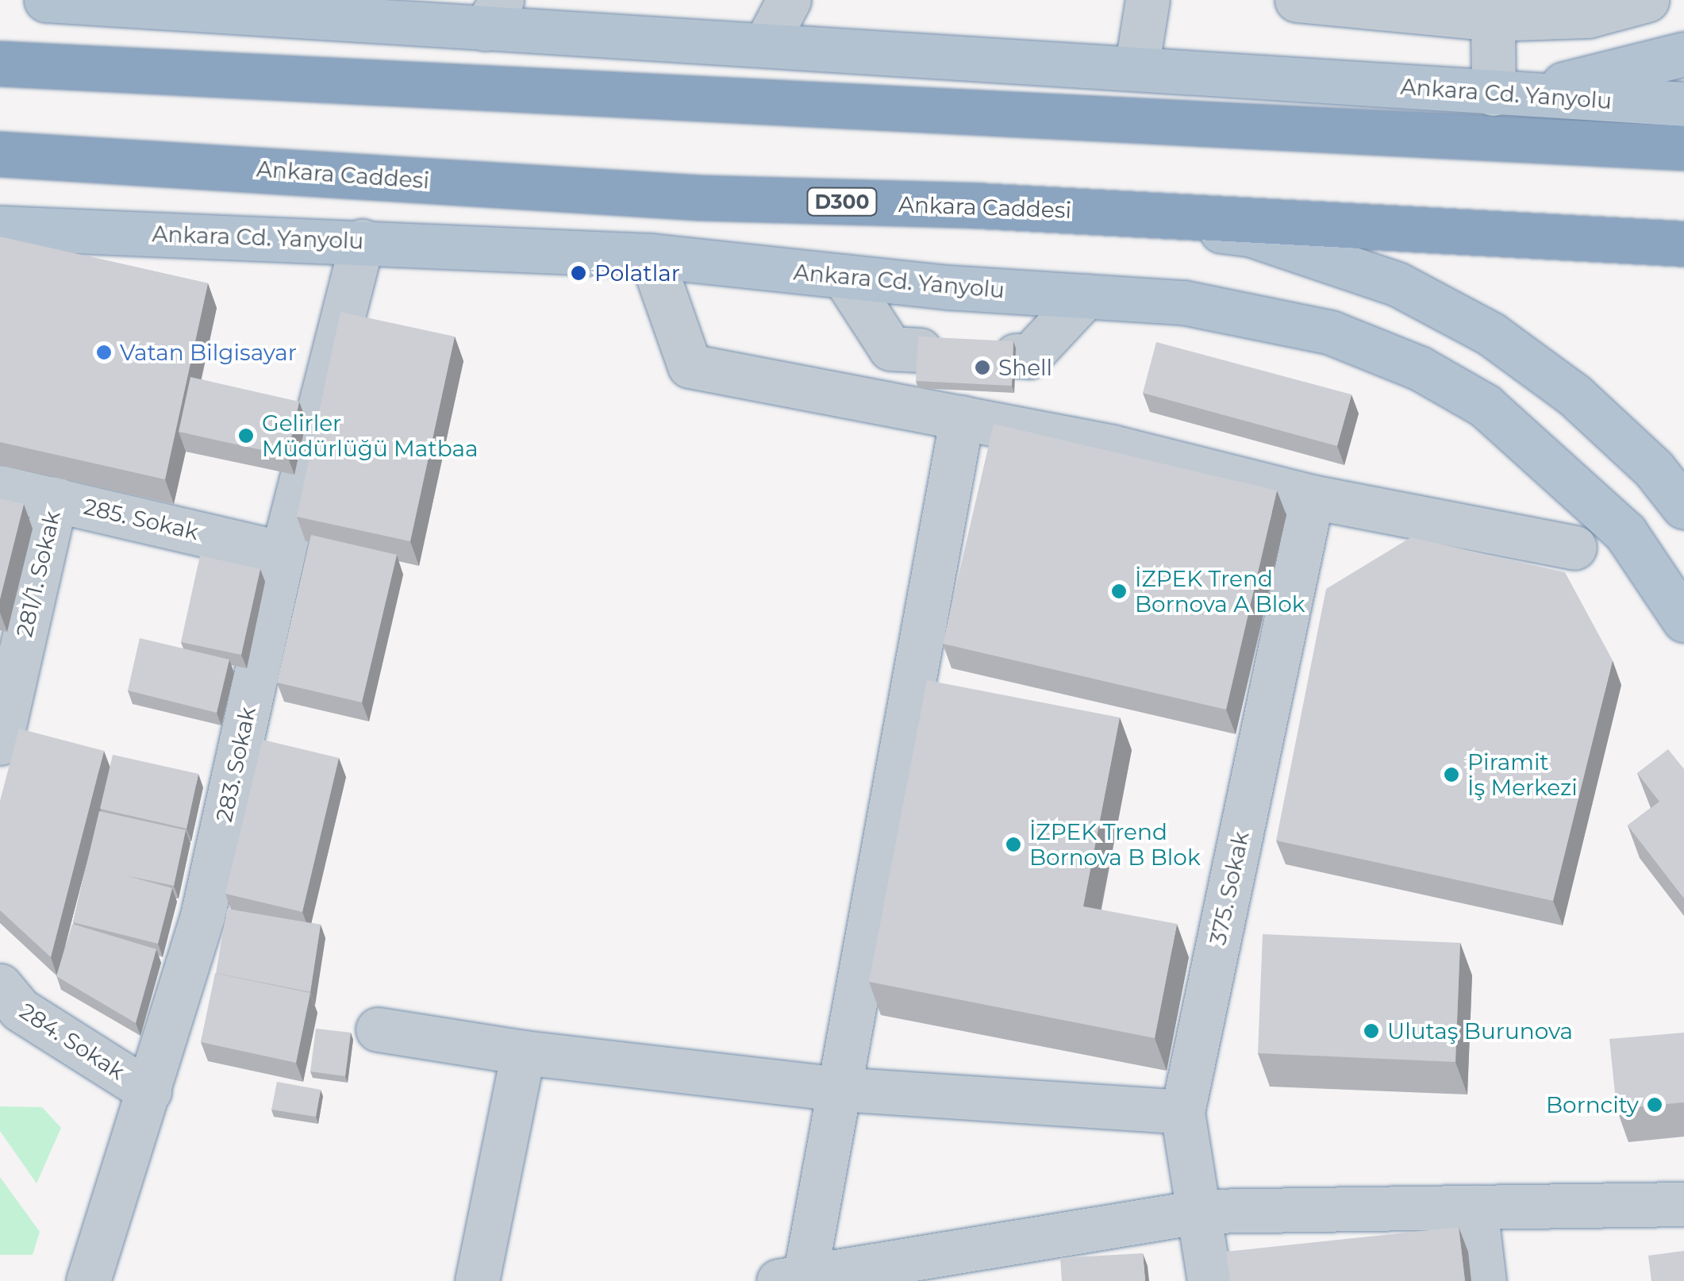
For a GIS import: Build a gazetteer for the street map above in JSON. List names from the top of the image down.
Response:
{
  "streets": {
    "highway": ["Ankara Caddesi", "D300"],
    "main road": ["Ankara Cd. Yanyolu"],
    "street": [
      "285. Sokak",
      "281/1. Sokak",
      "283. Sokak",
      "375. Sokak",
      "284. Sokak"
    ]
  },
  "crossings": [
    ["Ankara Cd. Yanyolu", "283. Sokak"],
    ["285. Sokak", "281/1. Sokak"],
    ["285. Sokak", "283. Sokak"],
    ["283. Sokak", "284. Sokak"]
  ],
  "places": [
    "Polatlar",
    "Vatan Bilgisayar",
    "Shell",
    "Gelirler Müdürlüğü Matbaa",
    "İZPEK Trend Bornova A Blok",
    "Piramit İş Merkezi",
    "İZPEK Trend Bornova B Blok",
    "Ulutaş Burunova",
    "Borncity"
  ]
}
